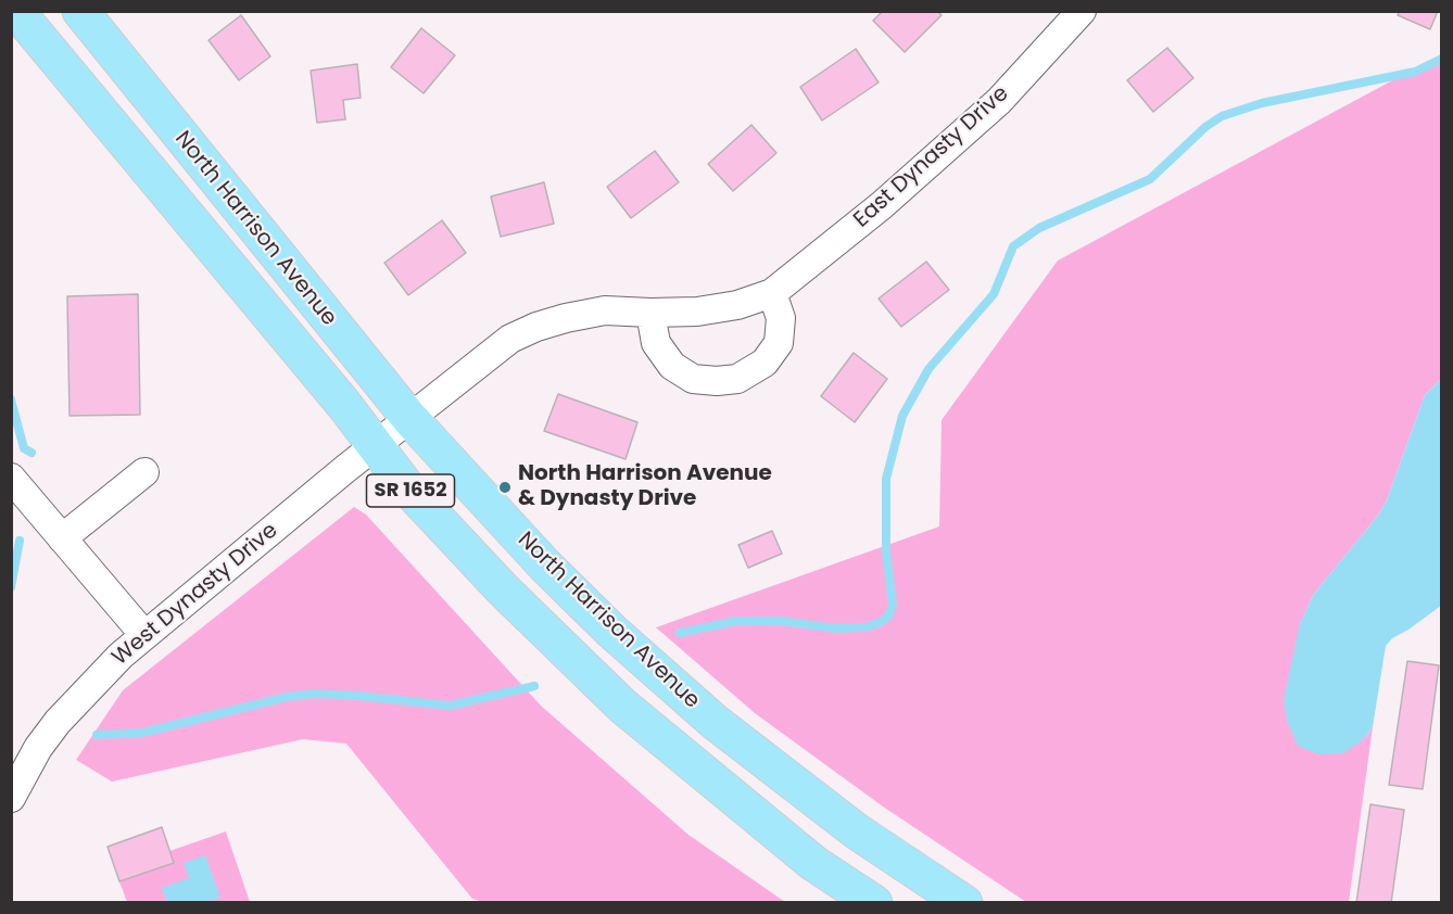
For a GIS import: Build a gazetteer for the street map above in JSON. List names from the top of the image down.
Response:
{
  "streets": {
    "main road": ["North Harrison Avenue", "SR 1652"],
    "street": ["East Dynasty Drive", "West Dynasty Drive"]
  },
  "crossings": [
    ["East Dynasty Drive", "North Harrison Avenue"],
    ["East Dynasty Drive", "West Dynasty Drive"],
    ["North Harrison Avenue", "West Dynasty Drive"]
  ],
  "places": ["North Harrison Avenue & Dynasty Drive"]
}
